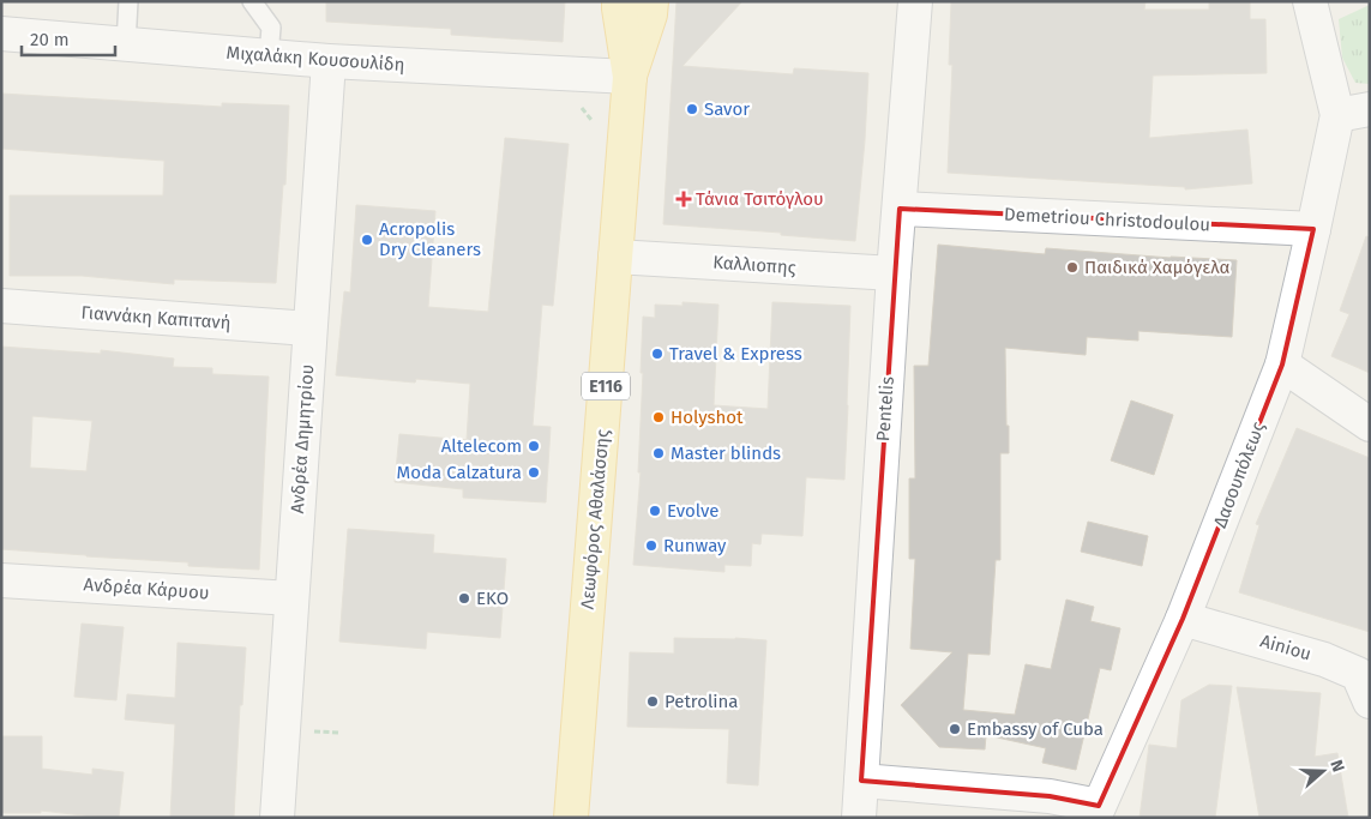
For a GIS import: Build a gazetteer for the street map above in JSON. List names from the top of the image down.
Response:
{
  "streets": {
    "main road": ["E116", "Λεωφόρος Αθαλάσσης"],
    "street": [
      "Μιχαλάκη Κουσουλίδη",
      "Demetriou Christodoulou",
      "Καλλιοπης",
      "Γιαννάκη Καπιτανή",
      "Pentelis",
      "Ανδρέα Δημητρίου",
      "Δασουπόλεως",
      "Ανδρέα Κάρυου",
      "Ainiou"
    ]
  },
  "crossings": [
    ["Μιχαλάκη Κουσουλίδη", "Ανδρέα Δημητρίου"],
    ["Μιχαλάκη Κουσουλίδη", "Λεωφόρος Αθαλάσσης"],
    ["Demetriou Christodoulou", "Pentelis"],
    ["Demetriou Christodoulou", "Δασουπόλεως"],
    ["Καλλιοπης", "Pentelis"],
    ["Καλλιοπης", "Λεωφόρος Αθαλάσσης"],
    ["Γιαννάκη Καπιτανή", "Ανδρέα Δημητρίου"],
    ["Ανδρέα Δημητρίου", "Ανδρέα Κάρυου"],
    ["Δασουπόλεως", "Ainiou"]
  ],
  "places": {
    "other": [
      "Savor",
      "Acropolis Dry Cleaners",
      "Παιδικά Χαμόγελα",
      "Travel & Express",
      "Holyshot",
      "Altelecom",
      "Master blinds",
      "Moda Calzatura",
      "Evolve",
      "Runway",
      "EKO",
      "Petrolina",
      "Embassy of Cuba"
    ],
    "health": ["Τάνια Τσιτόγλου"]
  },
  "scale_bar": "20 m",
  "north": "right"
}
